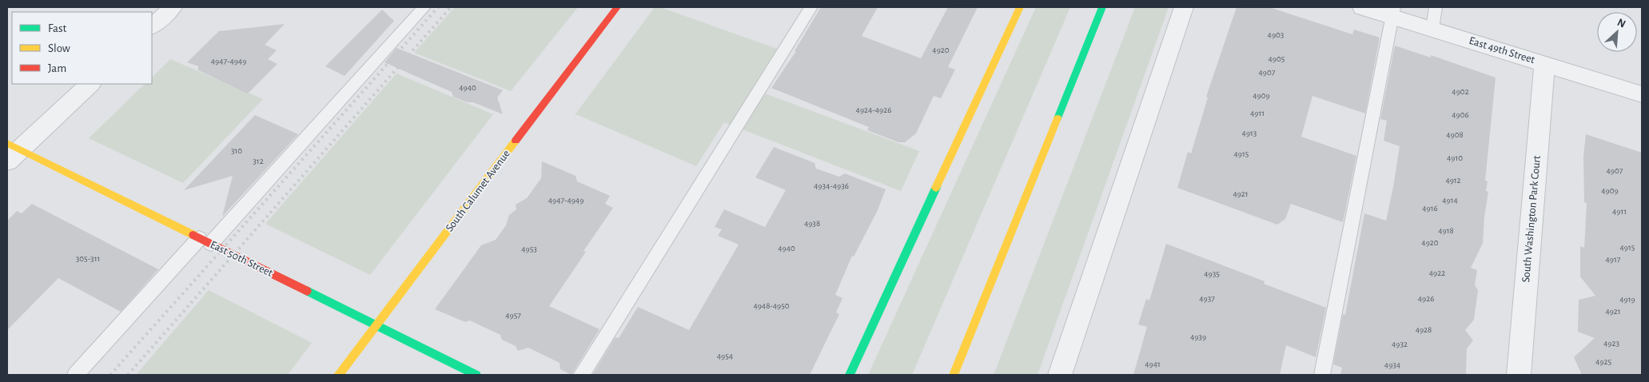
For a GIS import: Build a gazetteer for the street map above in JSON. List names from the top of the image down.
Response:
{
  "streets": {
    "street": [
      "East 49th Street",
      "South Calumet Avenue",
      "South Washington Park Court",
      "East 50th Street"
    ]
  },
  "crossings": [
    ["East 49th Street", "South Washington Park Court"],
    ["South Calumet Avenue", "East 50th Street"]
  ],
  "house_numbers": [
    "4903",
    "4920",
    "4905",
    "4947-4949",
    "4907",
    "4940",
    "4902",
    "4909",
    "4924-4926",
    "4911",
    "4906",
    "4913",
    "4908",
    "310",
    "4915",
    "4910",
    "312",
    "4907",
    "4912",
    "4934-4936",
    "4909",
    "4921",
    "4947-4949",
    "4914",
    "4916",
    "4911",
    "4938",
    "4918",
    "4920",
    "4915",
    "4940",
    "4953",
    "305-311",
    "4917",
    "4922",
    "4935",
    "4937",
    "4926",
    "4919",
    "4948-4950",
    "4921",
    "4957",
    "4928",
    "4939",
    "4923",
    "4932",
    "4954",
    "4925",
    "4941",
    "4934"
  ],
  "legend": ["Fast", "Slow", "Jam"],
  "north": "top right"
}
